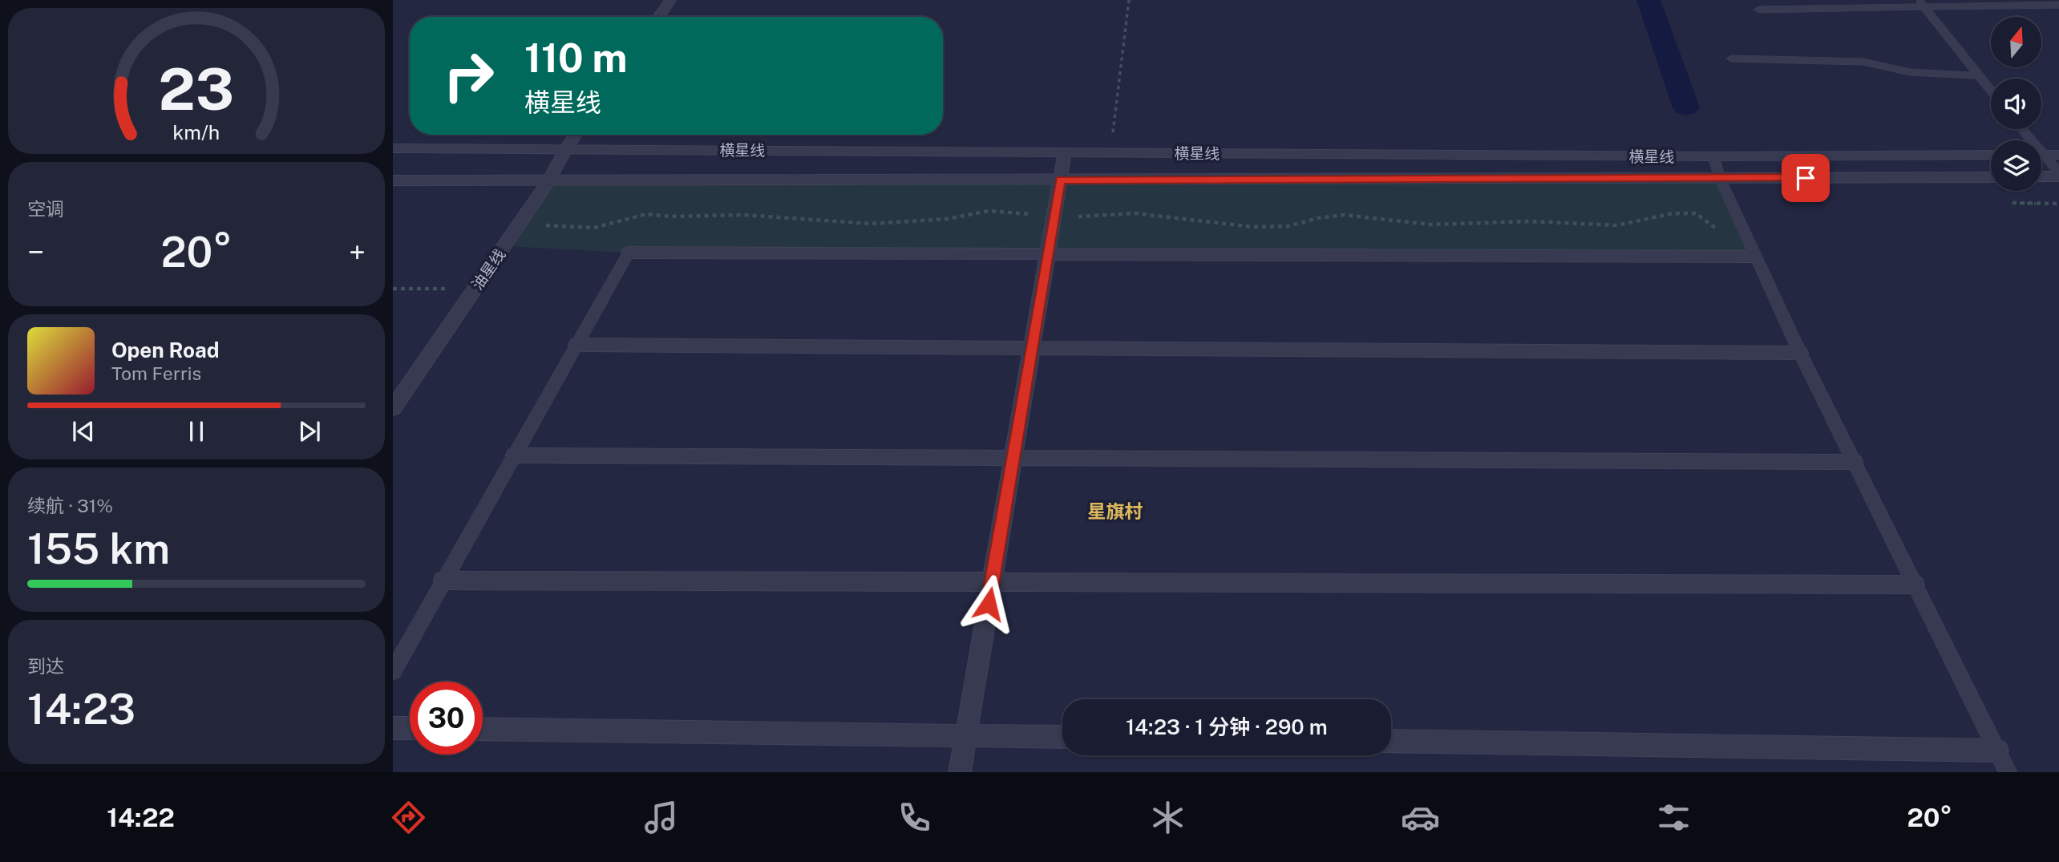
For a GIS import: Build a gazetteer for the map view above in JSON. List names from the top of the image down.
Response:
{
  "streets": {
    "street": ["横星线", "油星线"]
  },
  "crossings": [
    ["横星线", "油星线"]
  ],
  "districts": ["星旗村"],
  "north": "top",
  "page": {
    "turn": ["110 m", "横星线"],
    "tile": [
      "空调",
      ["续航 · 31%", "155 km"],
      ["到达", "14:23"]
    ],
    "heat": ["−", "20°", "+"],
    "song": ["Open Road", "Tom Ferris"],
    "limit": "30",
    "trip": "14:23 · 1 分钟 · 290 m",
    "tabs": ["14:22", "20°"],
    "gauge": ["23", "km/h"]
  }
}
